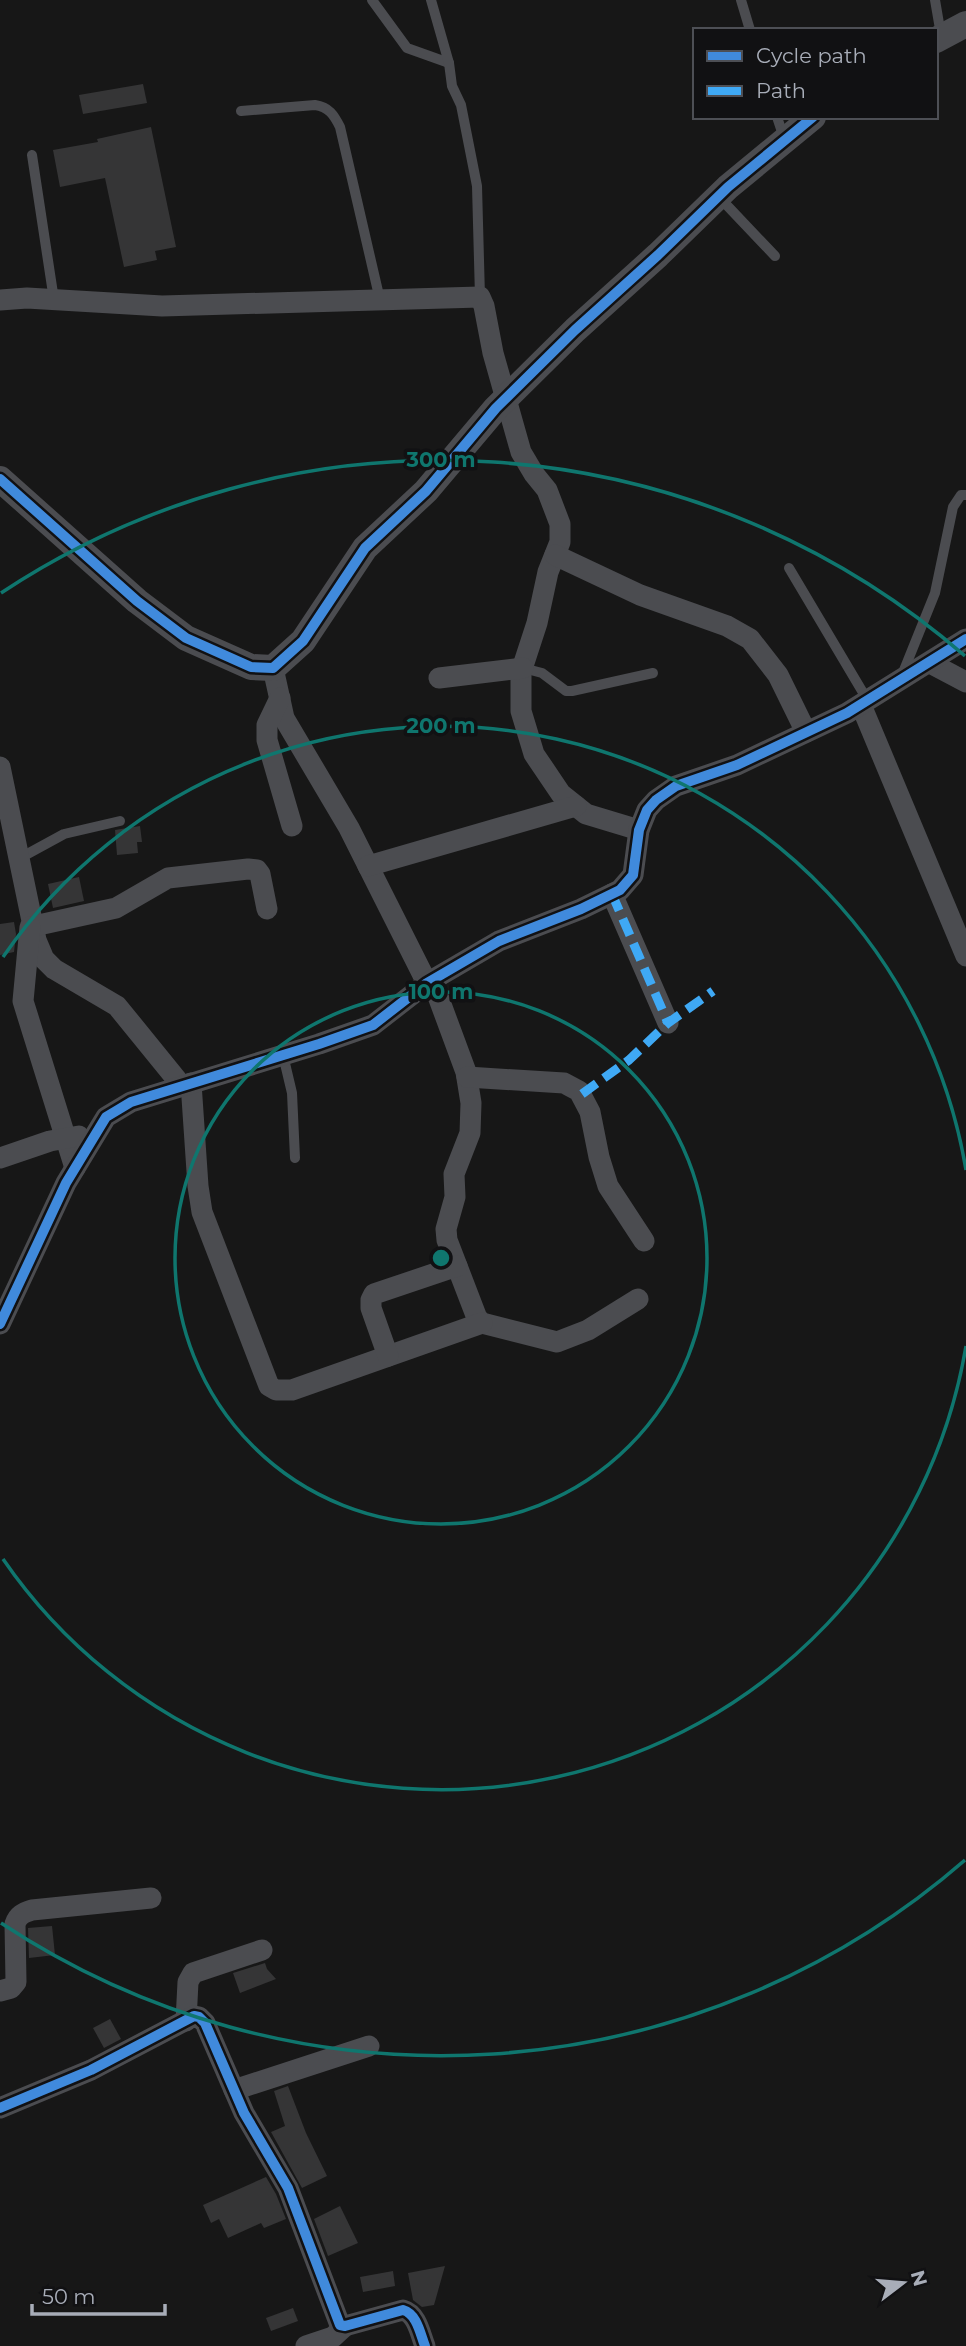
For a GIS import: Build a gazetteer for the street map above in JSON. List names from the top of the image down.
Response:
{
  "legend": ["Cycle path", "Path"],
  "scale_bar": "50 m",
  "north": "right",
  "rings": ["300 m", "200 m", "100 m"]
}
